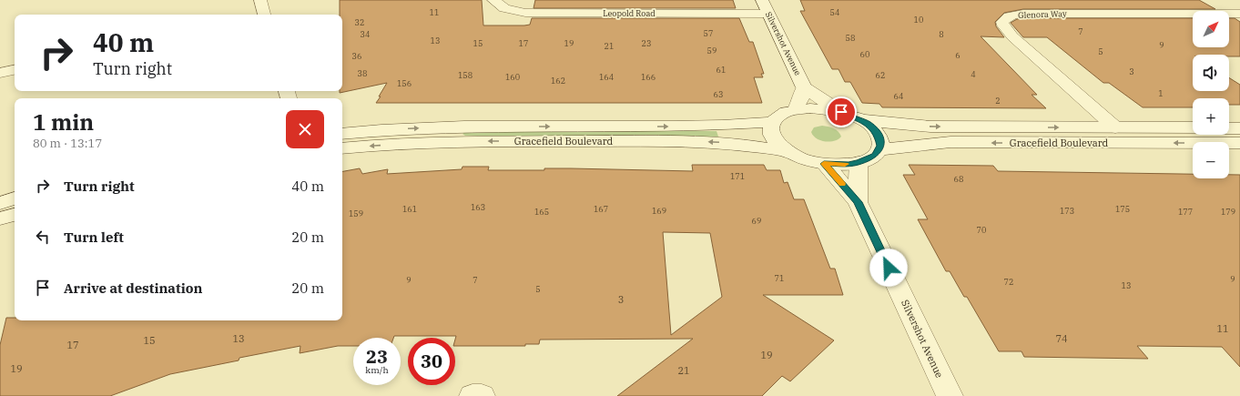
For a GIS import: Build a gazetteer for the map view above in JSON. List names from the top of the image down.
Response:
{
  "streets": {
    "street": [
      "Leopold Road",
      "Glenora Way",
      "Silvershot Avenue",
      "Gracefield Boulevard"
    ]
  },
  "crossings": [
    ["Leopold Road", "Silvershot Avenue"],
    ["Glenora Way", "Gracefield Boulevard"]
  ],
  "house_numbers": [
    "11",
    "54",
    "10",
    "32",
    "7",
    "57",
    "34",
    "8",
    "58",
    "13",
    "15",
    "17",
    "19",
    "23",
    "9",
    "21",
    "59",
    "5",
    "60",
    "6",
    "36",
    "61",
    "3",
    "38",
    "4",
    "158",
    "62",
    "160",
    "164",
    "166",
    "162",
    "156",
    "1",
    "63",
    "64",
    "2",
    "171",
    "68",
    "163",
    "161",
    "167",
    "175",
    "169",
    "173",
    "165",
    "177",
    "179",
    "159",
    "69",
    "70",
    "71",
    "9",
    "9",
    "7",
    "72",
    "13",
    "5",
    "3",
    "11",
    "13",
    "74",
    "15",
    "17",
    "19",
    "19",
    "21"
  ],
  "north": "top right",
  "page": {
    "map_buttons": ["+", "−"],
    "turn": ["40 m", "Turn right"],
    "heading": ["1 min", "80 m · 13:17"],
    "list": [
      {
        "name": "Turn right",
        "value": "40 m"
      },
      {
        "name": "Turn left",
        "value": "20 m"
      },
      {
        "name": "Arrive at destination",
        "value": "20 m"
      }
    ],
    "speed": "23 km/h",
    "limit": "30"
  }
}
